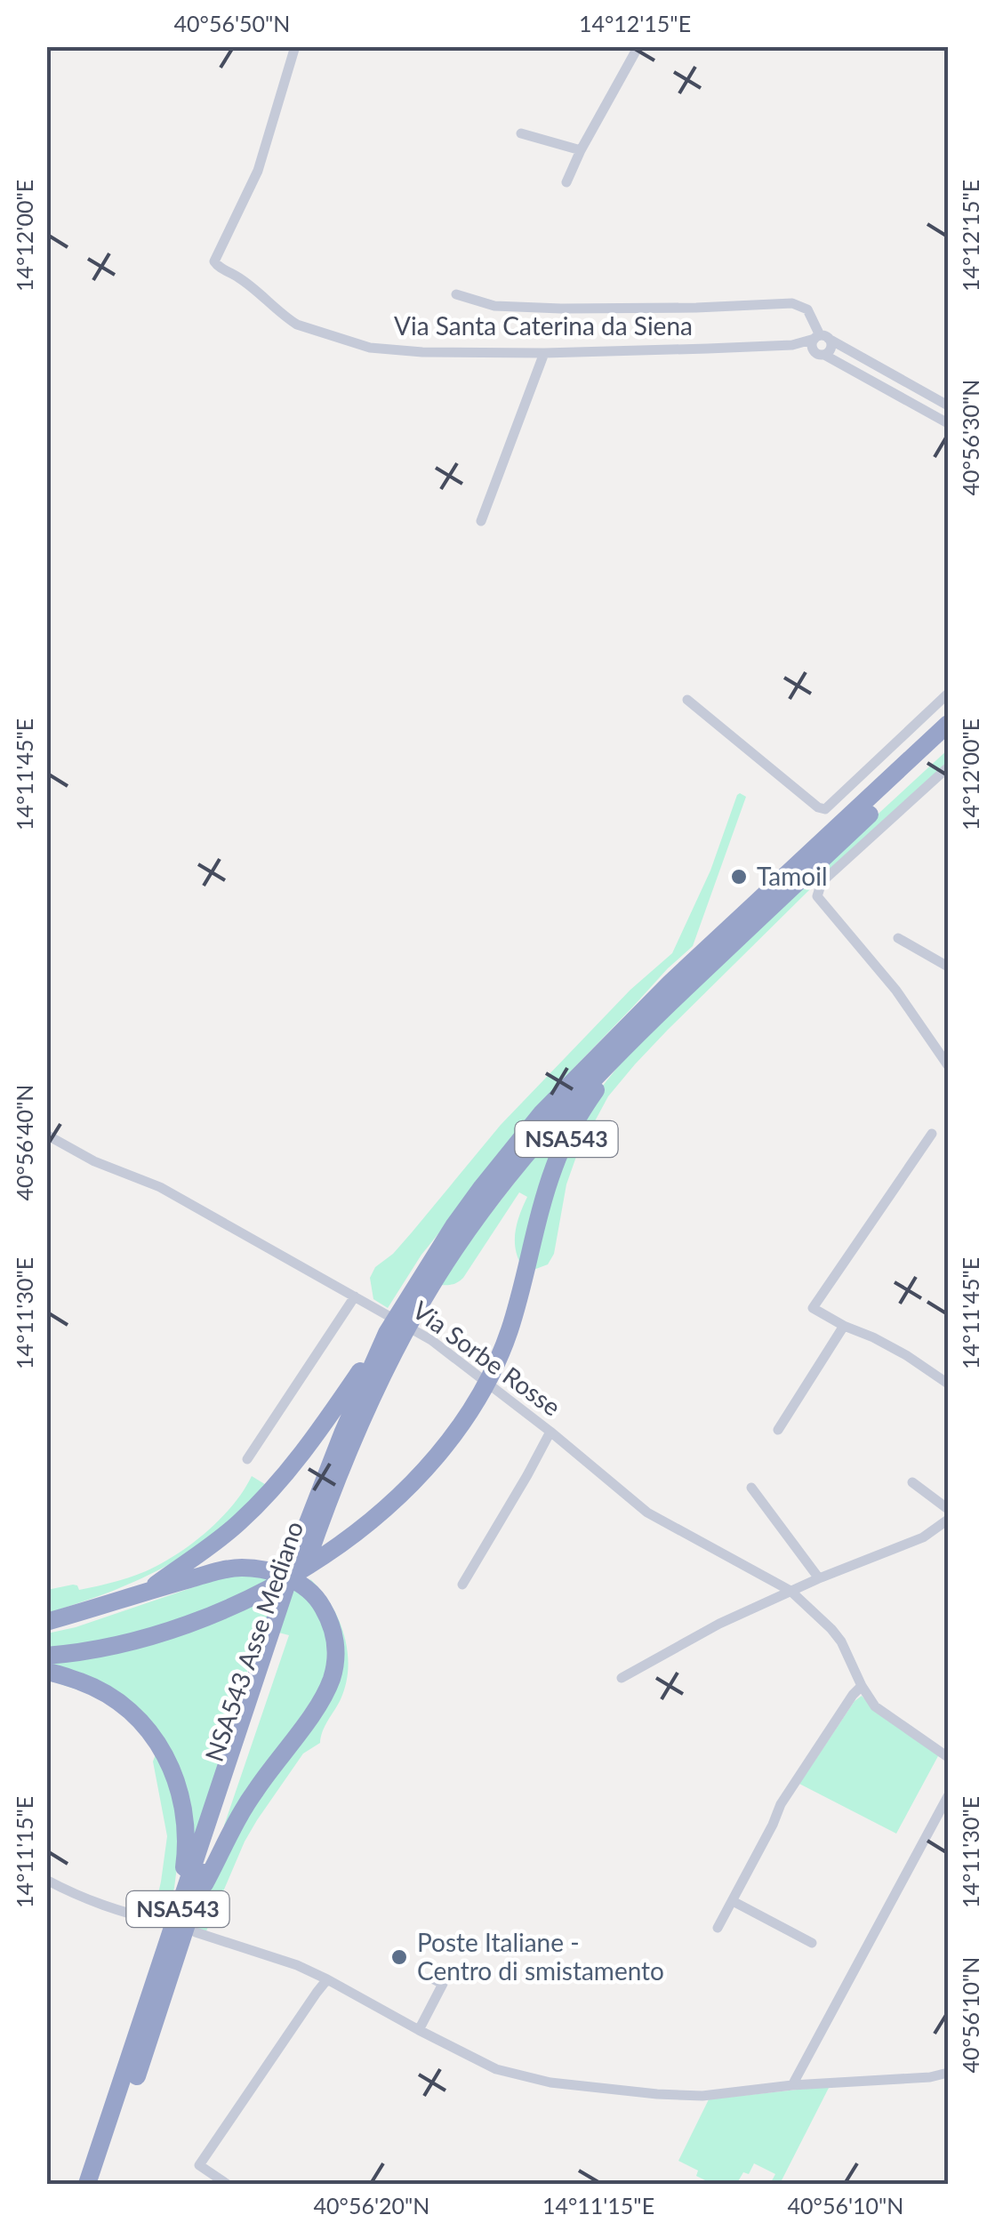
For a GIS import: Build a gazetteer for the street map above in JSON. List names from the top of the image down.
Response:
{
  "streets": {
    "highway": ["NSA543", "NSA543 Asse Mediano"],
    "street": ["Via Santa Caterina da Siena", "Via Sorbe Rosse"]
  },
  "crossings": [
    ["NSA543", "NSA543 Asse Mediano"]
  ],
  "places": ["Tamoil", "Poste Italiane - Centro di smistamento"],
  "coordinates": [
    "40°56'50\"N",
    "14°12'15\"E",
    "14°12'00\"E",
    "40°56'30\"N",
    "14°11'45\"E",
    "40°56'40\"N",
    "14°11'30\"E",
    "14°11'15\"E",
    "40°56'10\"N",
    "40°56'20\"N"
  ]
}
